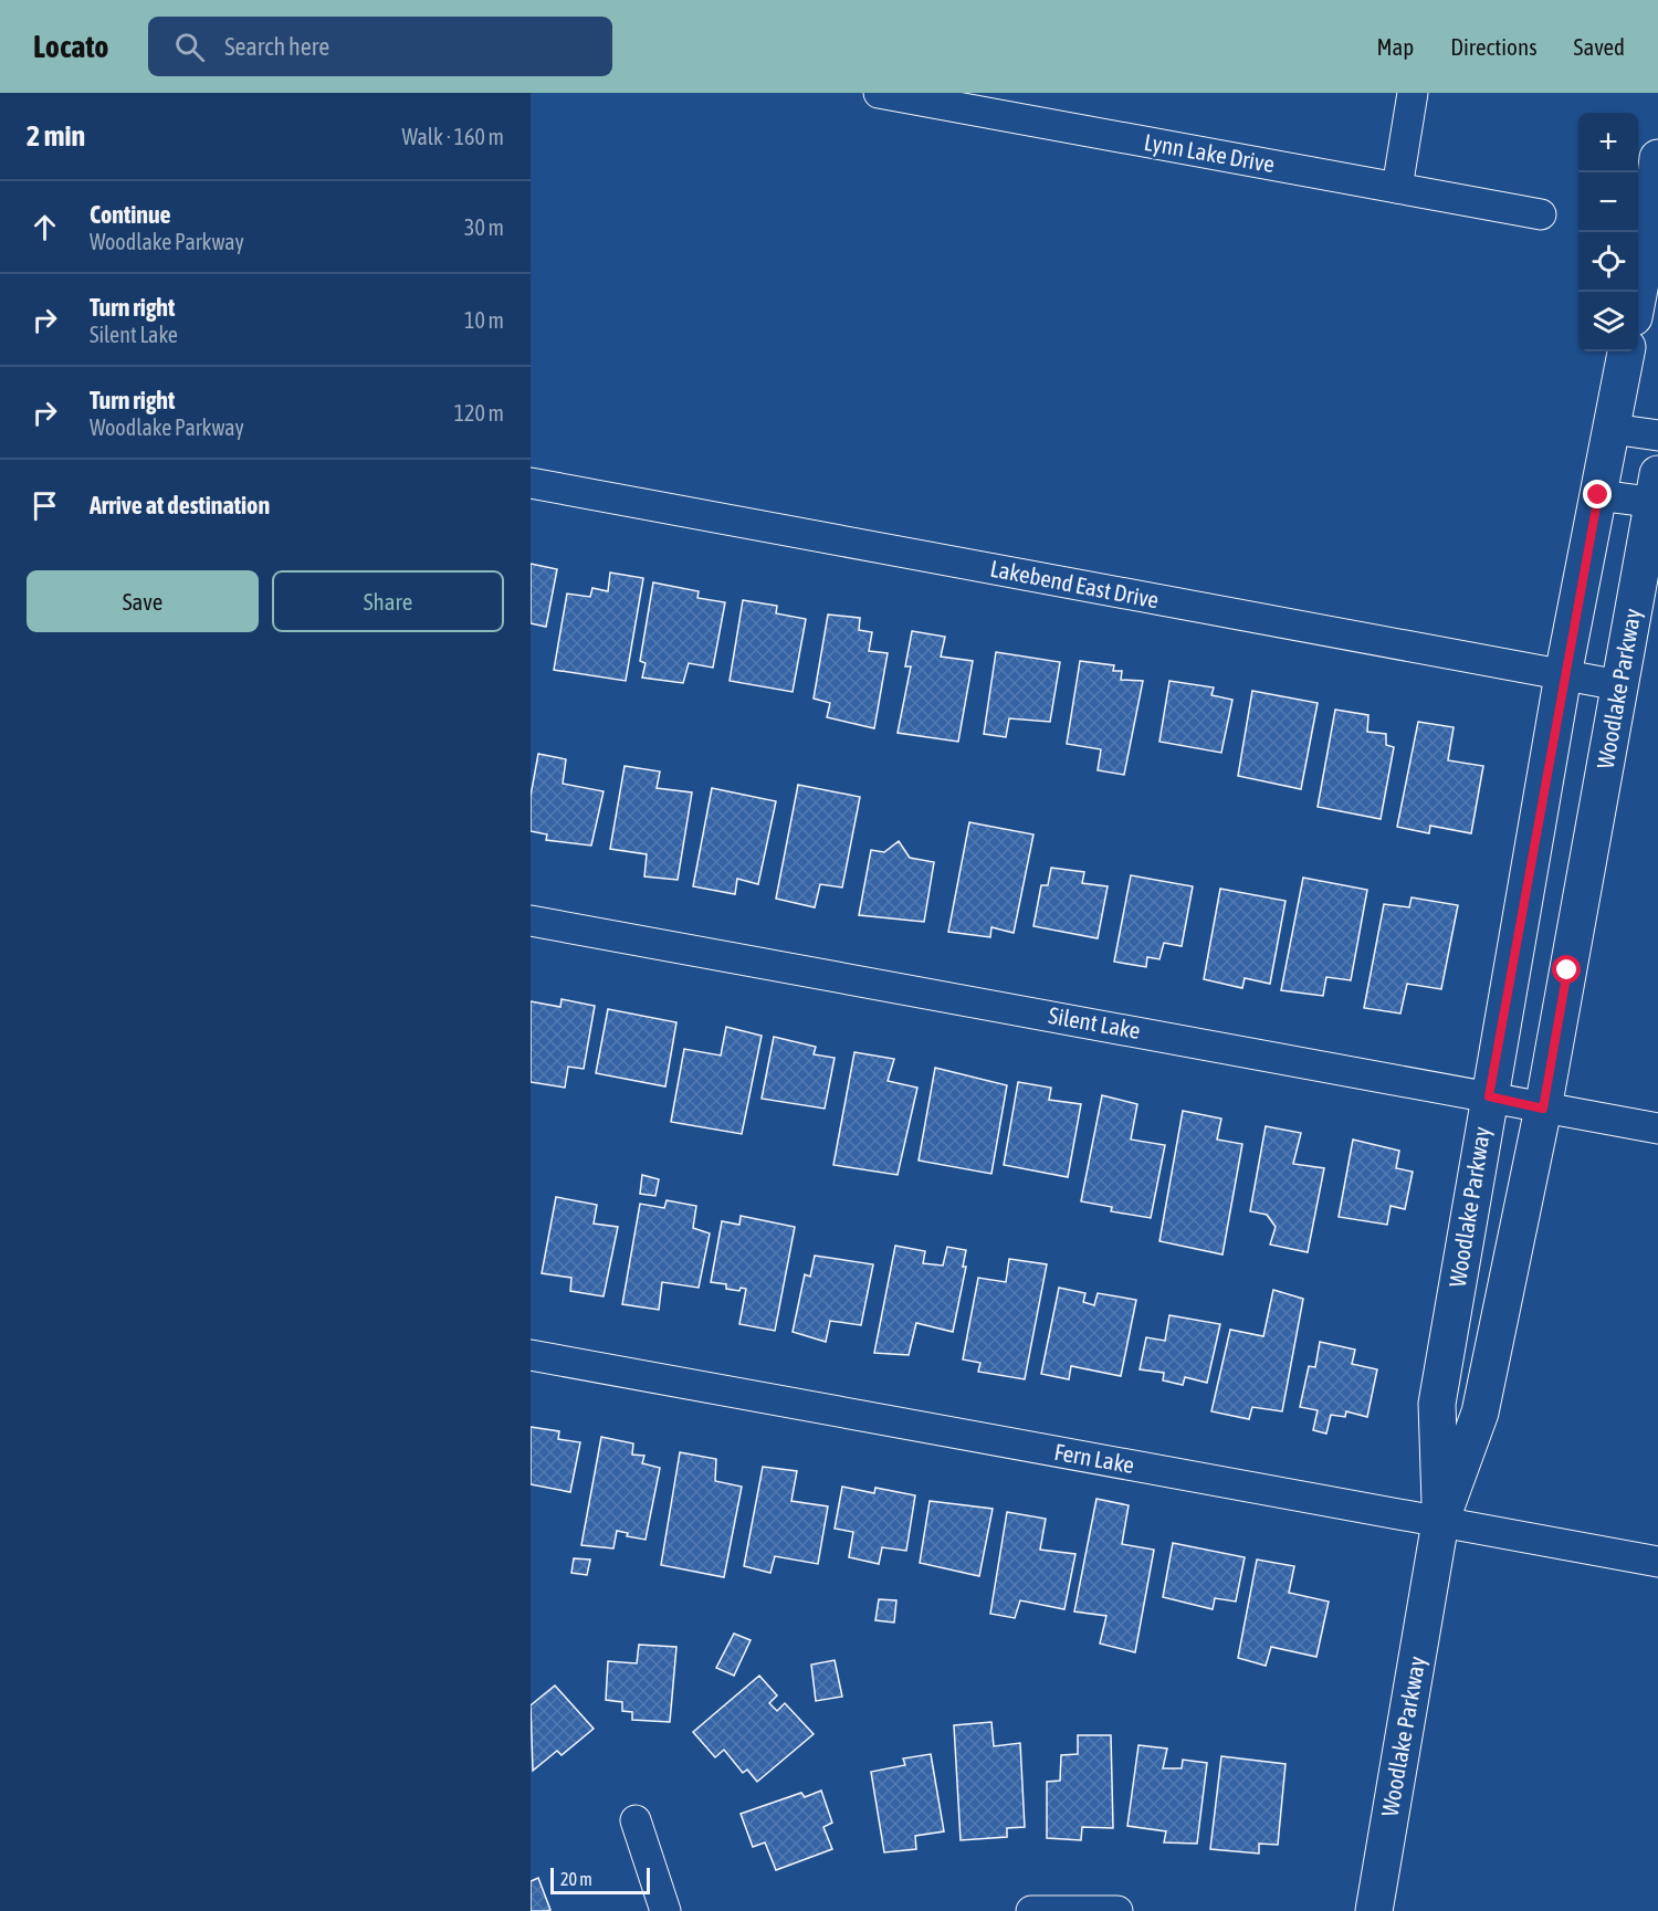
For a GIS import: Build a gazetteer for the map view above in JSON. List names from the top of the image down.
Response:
{
  "streets": {
    "street": [
      "Lynn Lake Drive",
      "Lakebend East Drive",
      "Woodlake Parkway",
      "Silent Lake",
      "Fern Lake"
    ]
  },
  "crossings": [
    ["Lakebend East Drive", "Woodlake Parkway"],
    ["Woodlake Parkway", "Silent Lake"],
    ["Woodlake Parkway", "Fern Lake"]
  ],
  "scale_bar": "20 m",
  "page": {
    "header": "Locato",
    "search": "Search here",
    "nav": ["Map", "Directions", "Saved"],
    "heading": ["2 min", "Walk · 160 m"],
    "map_buttons": ["+", "−"],
    "list": [
      ["Continue", "Woodlake Parkway", "30 m"],
      ["Turn right", "Silent Lake", "10 m"],
      ["Turn right", "Woodlake Parkway", "120 m"],
      "Arrive at destination"
    ],
    "buttons": ["Save", "Share"],
    "scale": "20 m"
  }
}
